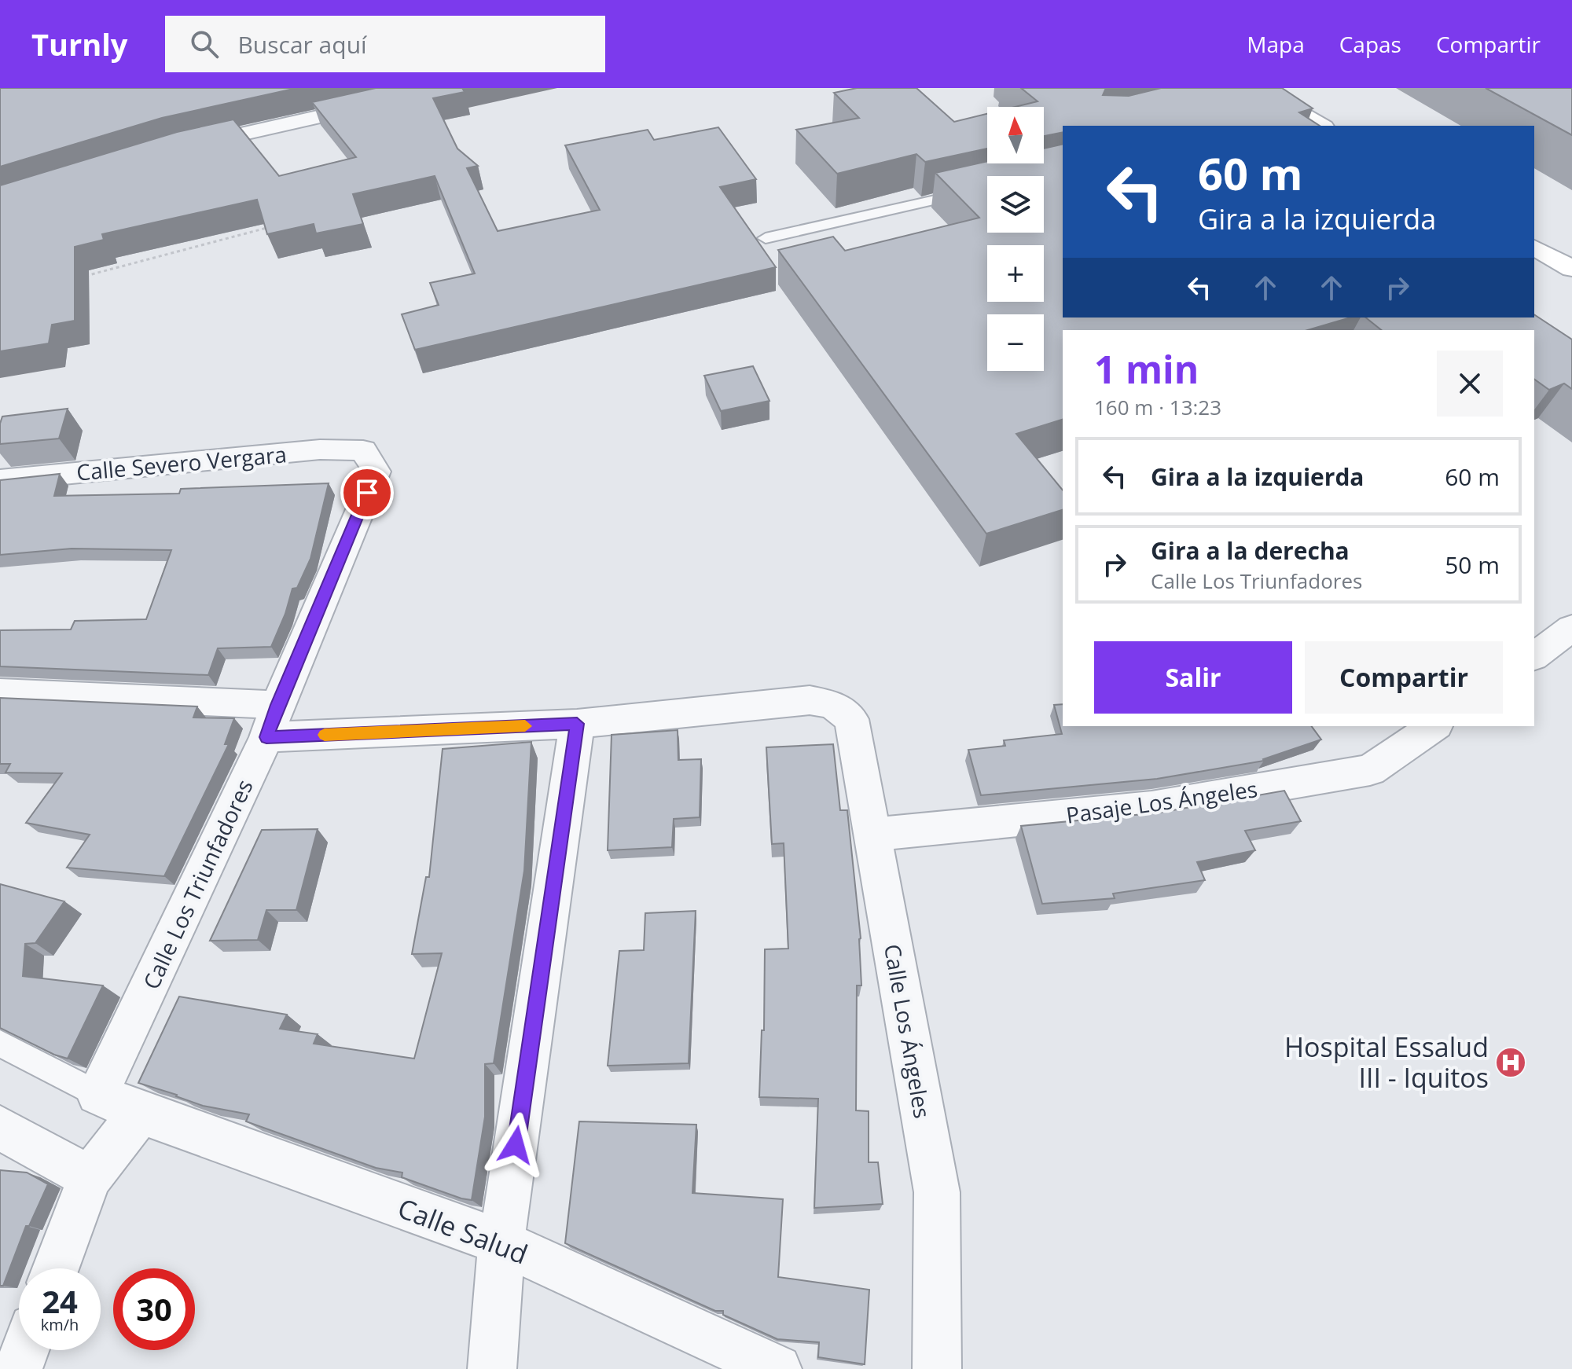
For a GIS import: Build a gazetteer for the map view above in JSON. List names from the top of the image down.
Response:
{
  "streets": {
    "street": [
      "Calle Severo Vergara",
      "Pasaje Los Ángeles",
      "Calle Los Triunfadores",
      "Calle Los Ángeles",
      "Calle Salud"
    ]
  },
  "crossings": [
    ["Calle Severo Vergara", "Calle Los Triunfadores"],
    ["Pasaje Los Ángeles", "Calle Los Ángeles"]
  ],
  "places": {
    "hospital": ["Hospital Essalud III - Iquitos"]
  },
  "north": "top",
  "page": {
    "header": "Turnly",
    "search": "Buscar aquí",
    "nav": ["Mapa", "Capas", "Compartir"],
    "map_buttons": ["+", "−"],
    "turn": ["60 m", "Gira a la izquierda"],
    "heading": ["1 min", "160 m · 13:23"],
    "list": [
      {
        "name": "Gira a la izquierda",
        "value": "60 m"
      },
      {
        "name": "Gira a la derecha",
        "note": "Calle Los Triunfadores",
        "value": "50 m"
      }
    ],
    "buttons": ["Salir", "Compartir"],
    "speed": "24 km/h",
    "limit": "30"
  }
}
